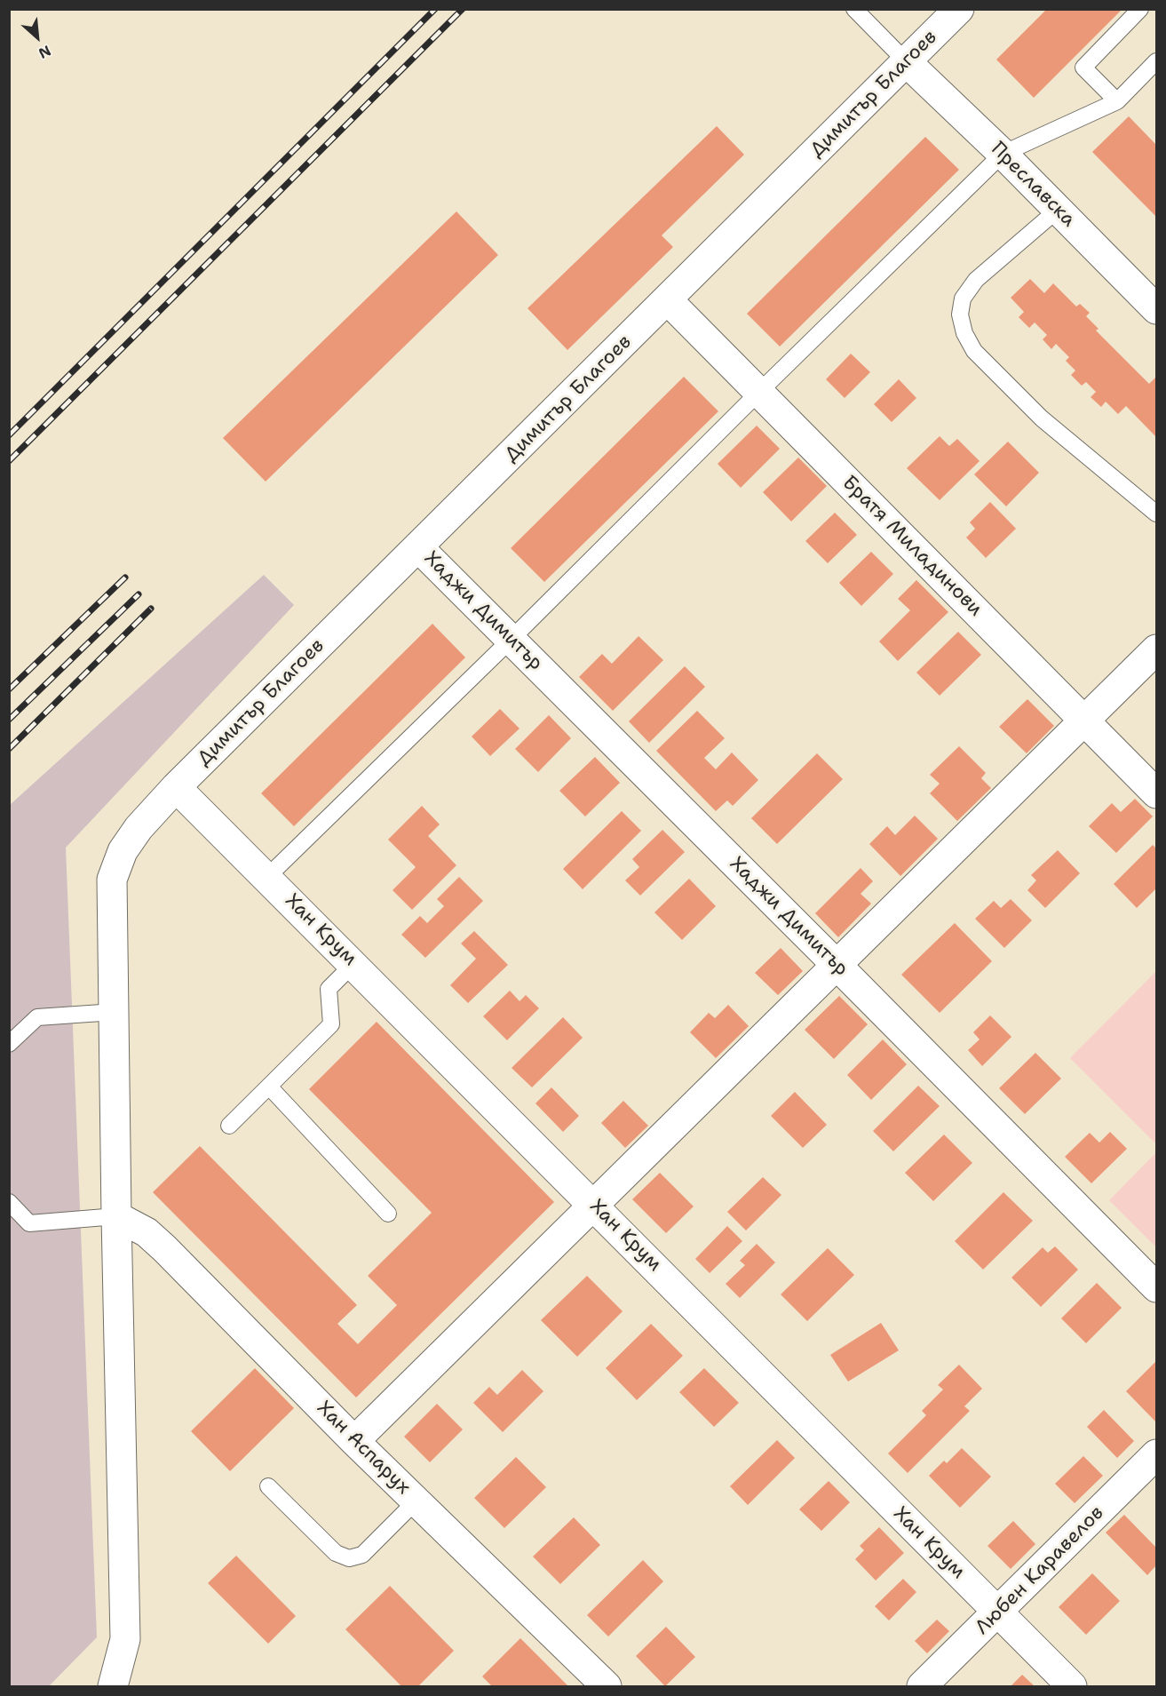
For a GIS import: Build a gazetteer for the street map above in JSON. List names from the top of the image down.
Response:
{
  "streets": {
    "street": [
      "Димитър Благоев",
      "Преславска",
      "Братя Миладинови",
      "Хаджи Димитър",
      "Хан Крум",
      "Хан Аспарух",
      "Любен Каравелов"
    ]
  },
  "crossings": [
    ["Димитър Благоев", "Преславска"],
    ["Димитър Благоев", "Братя Миладинови"],
    ["Димитър Благоев", "Хаджи Димитър"],
    ["Димитър Благоев", "Хан Крум"],
    ["Димитър Благоев", "Хан Аспарух"],
    ["Хан Крум", "Любен Каравелов"]
  ],
  "north": "bottom right"
}
